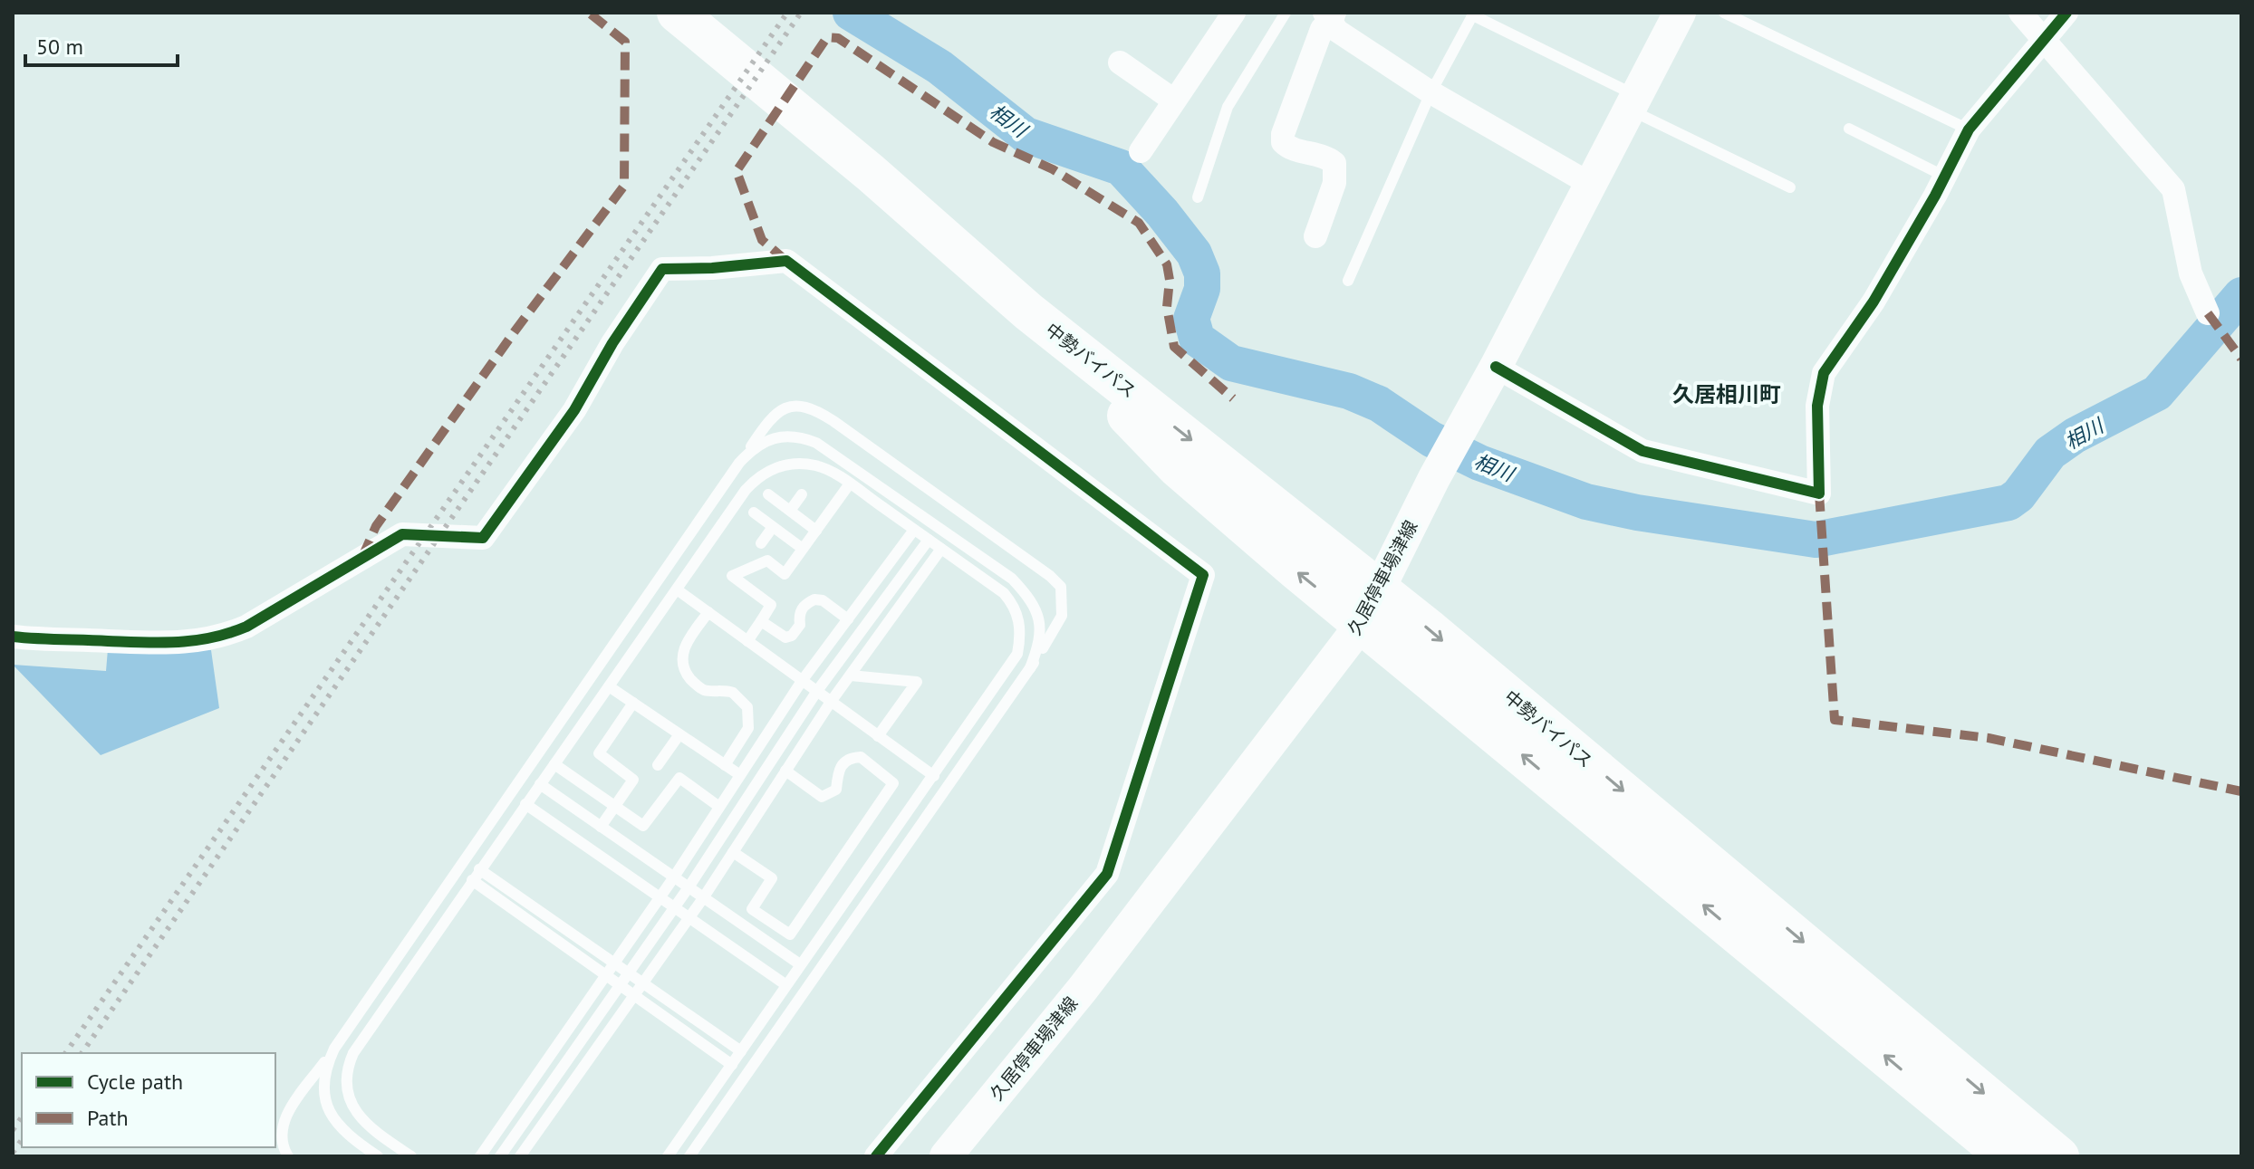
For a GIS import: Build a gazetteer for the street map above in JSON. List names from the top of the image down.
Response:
{
  "streets": {
    "highway": ["中勢バイパス"],
    "main road": ["久居停車場津線"]
  },
  "crossings": [
    ["中勢バイパス", "久居停車場津線"]
  ],
  "districts": ["久居相川町"],
  "water": ["相川"],
  "legend": ["Cycle path", "Path"],
  "scale_bar": "50 m"
}
